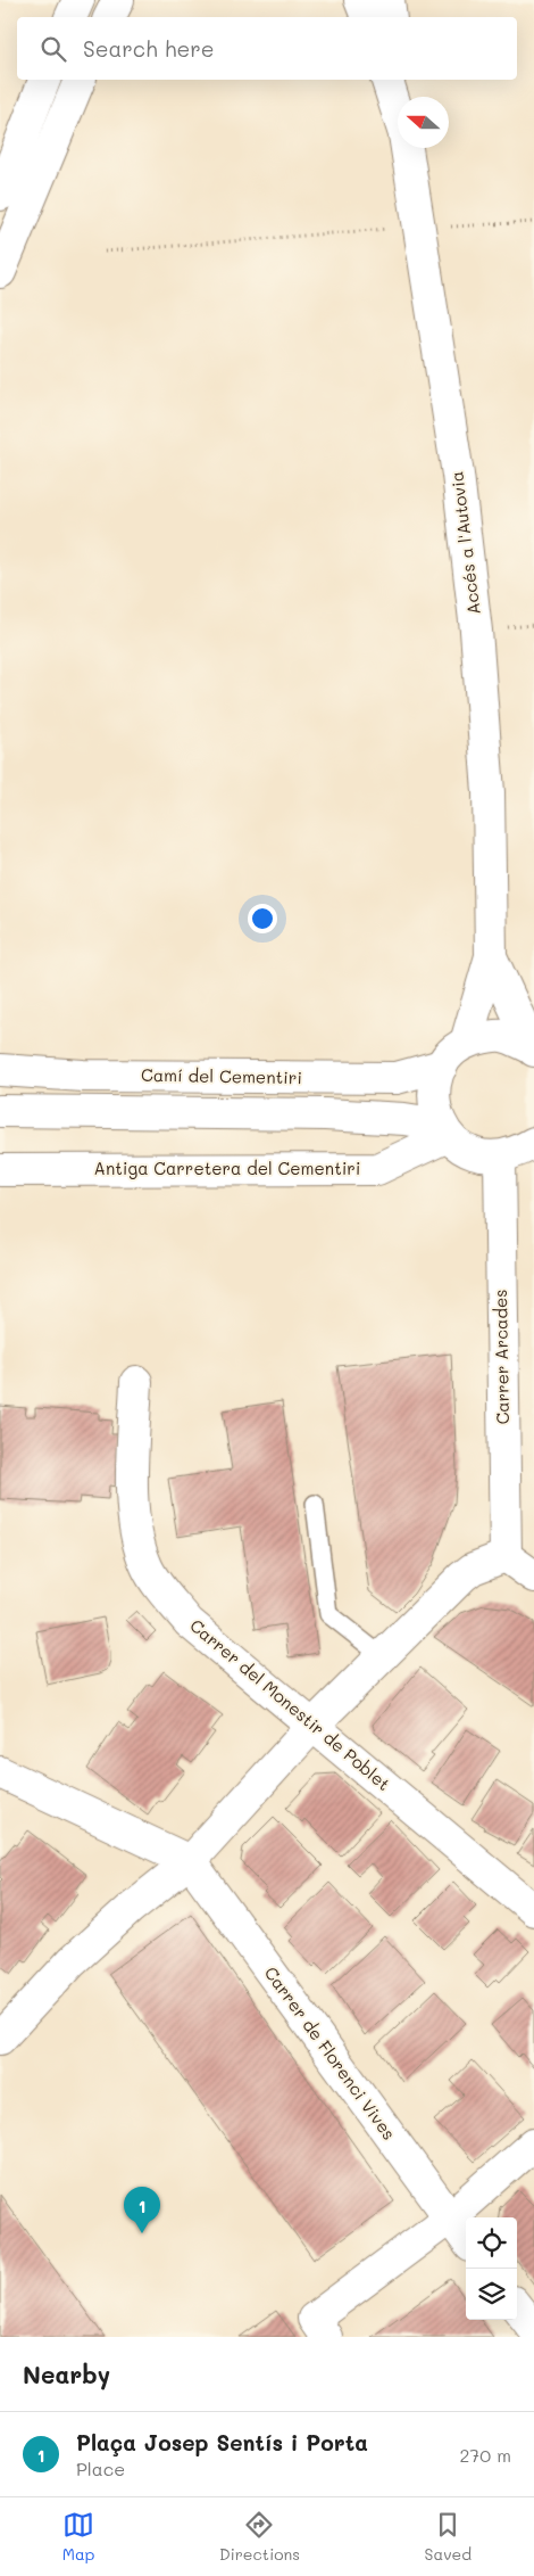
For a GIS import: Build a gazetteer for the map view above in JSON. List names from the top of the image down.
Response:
{
  "streets": {
    "main road": [
      "Accés a l'Autovia",
      "Camí del Cementiri",
      "Antiga Carretera del Cementiri",
      "Carrer Arcades",
      "Carrer del Monestir de Poblet",
      "Carrer de Florenci Vives"
    ]
  },
  "crossings": [
    ["Camí del Cementiri", "Antiga Carretera del Cementiri"]
  ],
  "north": "left",
  "page": {
    "search": "Search here",
    "pins": "1",
    "heading": "Nearby",
    "list": [
      {
        "mark": "1",
        "name": "Plaça Josep Sentís i Porta",
        "note": "Place",
        "value": "270 m"
      }
    ],
    "nav": ["Map", "Directions", "Saved"]
  }
}
